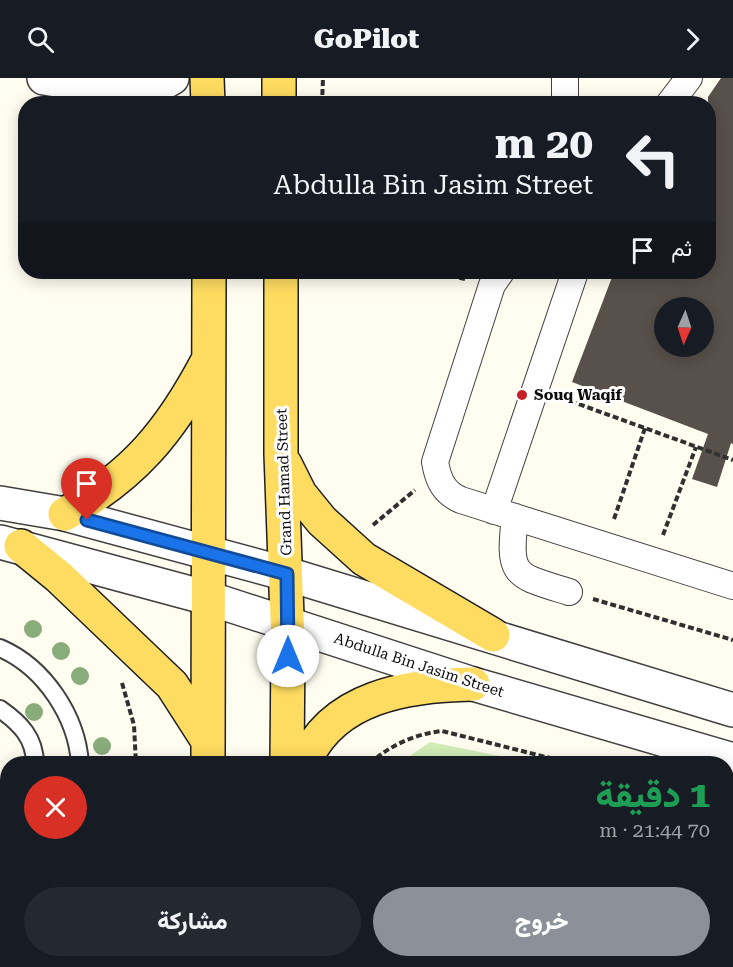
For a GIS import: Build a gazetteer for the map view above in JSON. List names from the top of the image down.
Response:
{
  "streets": {
    "main road": ["Grand Hamad Street"],
    "street": ["Abdulla Bin Jasim Street"]
  },
  "crossings": [
    ["Grand Hamad Street", "Abdulla Bin Jasim Street"]
  ],
  "places": ["Souq Waqif"],
  "north": "bottom",
  "page": {
    "header": "GoPilot",
    "turn": ["20 m", "Abdulla Bin Jasim Street"],
    "then": "ثم",
    "heading": ["1 دقيقة", "70 m · 21:44"],
    "buttons": ["خروج", "مشاركة"]
  }
}
